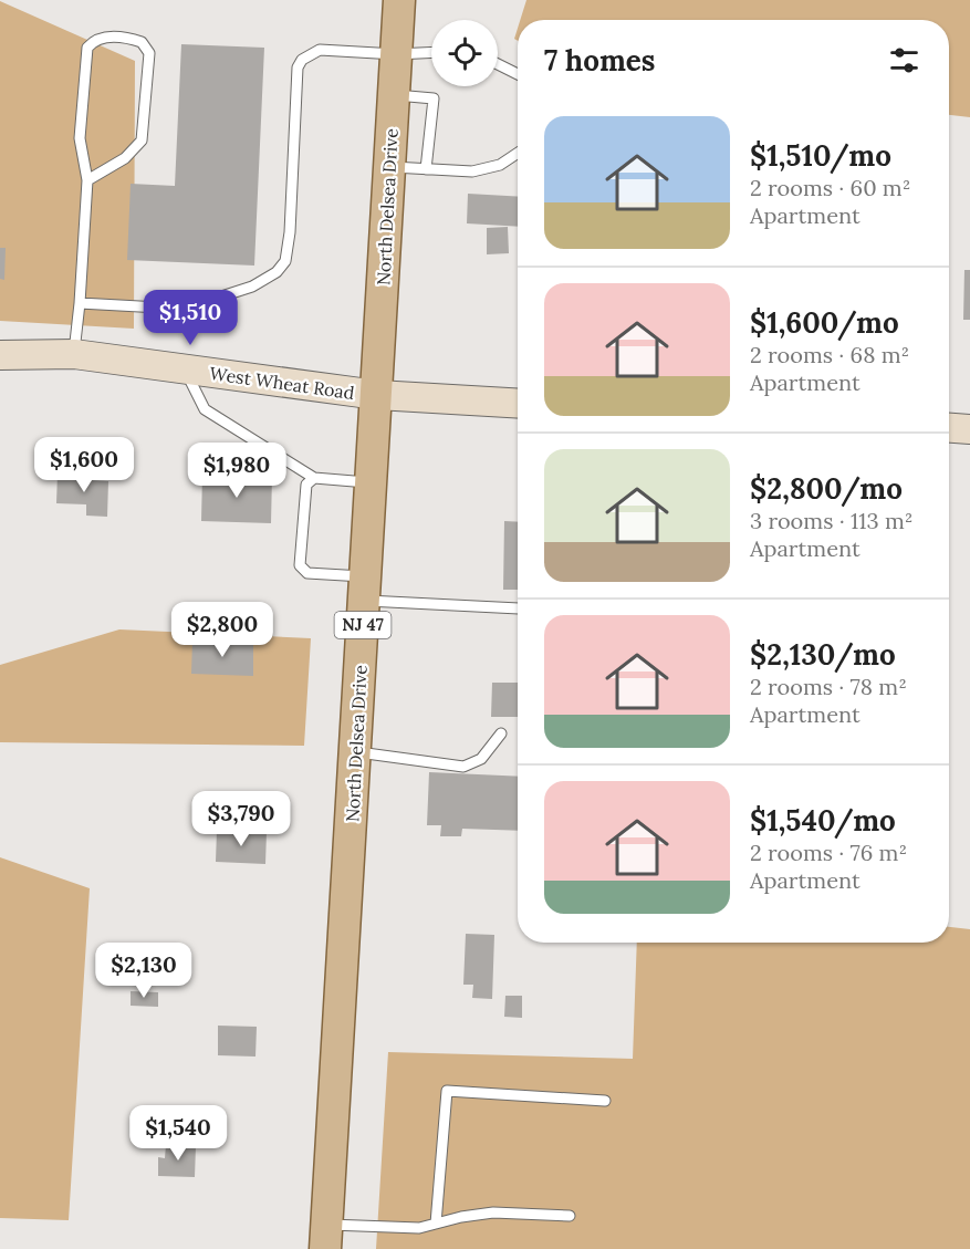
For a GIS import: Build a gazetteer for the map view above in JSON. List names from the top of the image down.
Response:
{
  "streets": {
    "main road": ["North Delsea Drive", "NJ 47"],
    "street": ["West Wheat Road"]
  },
  "crossings": [
    ["North Delsea Drive", "West Wheat Road"]
  ],
  "page": {
    "heading": "7 homes",
    "list": [
      {
        "name": "$1,510/mo",
        "note": "2 rooms · 60 m² · Apartment"
      },
      {
        "name": "$1,600/mo",
        "note": "2 rooms · 68 m² · Apartment"
      },
      {
        "name": "$2,800/mo",
        "note": "3 rooms · 113 m² · Apartment"
      },
      {
        "name": "$2,130/mo",
        "note": "2 rooms · 78 m² · Apartment"
      },
      {
        "name": "$1,540/mo",
        "note": "2 rooms · 76 m² · Apartment"
      }
    ],
    "price": [
      "$1,510",
      "$1,600",
      "$1,980",
      "$2,800",
      "$3,790",
      "$2,130",
      "$1,540"
    ]
  }
}
